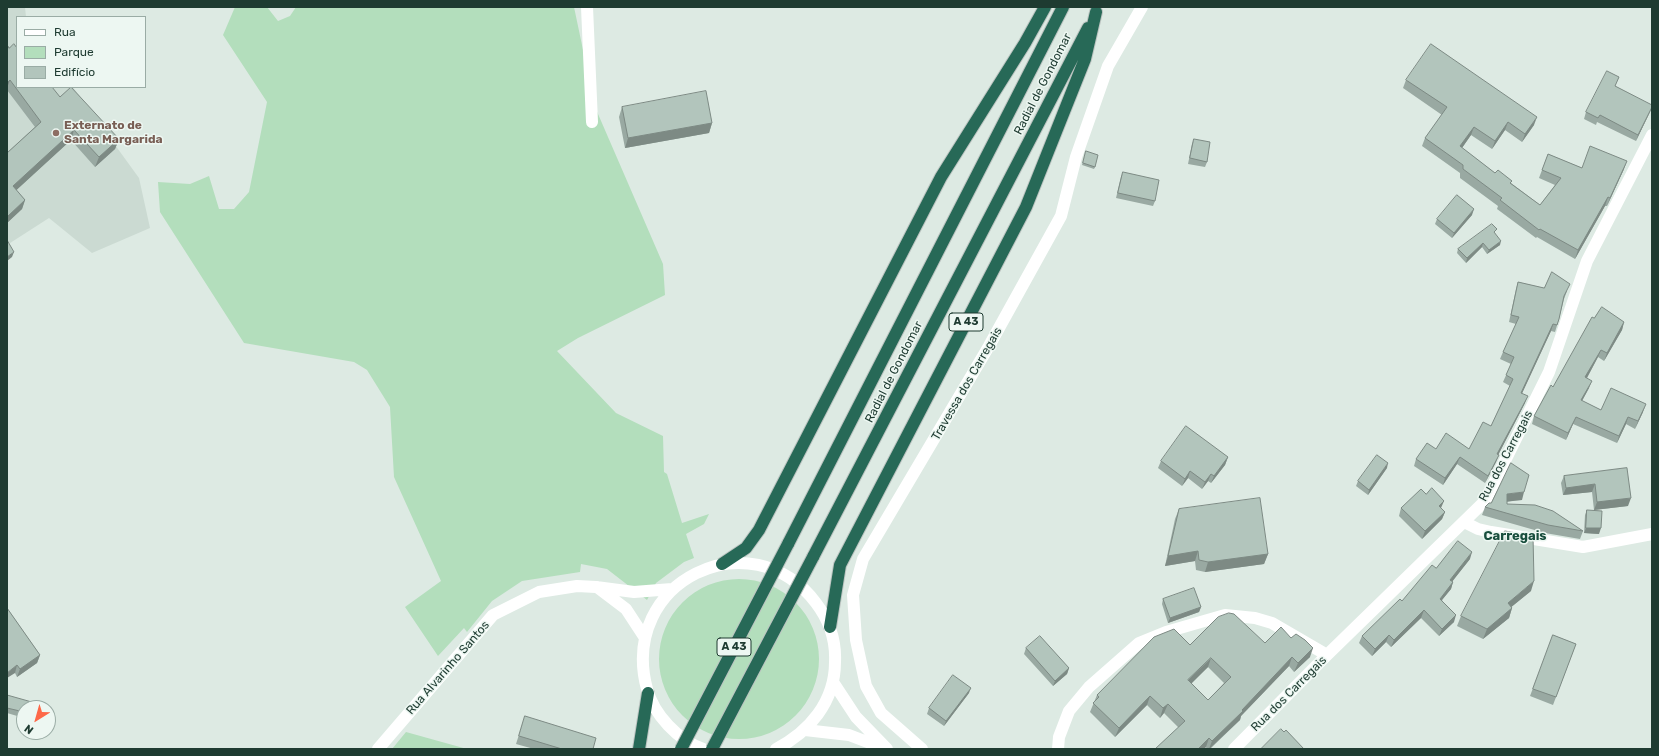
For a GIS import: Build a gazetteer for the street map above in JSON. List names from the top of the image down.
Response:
{
  "streets": {
    "highway": ["Radial de Gondomar", "A 43"],
    "street": ["Travessa dos Carregais", "Rua dos Carregais", "Rua Alvarinho Santos"]
  },
  "crossings": [
    ["Radial de Gondomar", "A 43"]
  ],
  "districts": ["Carregais"],
  "places": ["Externato de Santa Margarida"],
  "legend": ["Rua", "Parque", "Edifício"],
  "north": "bottom left"
}
